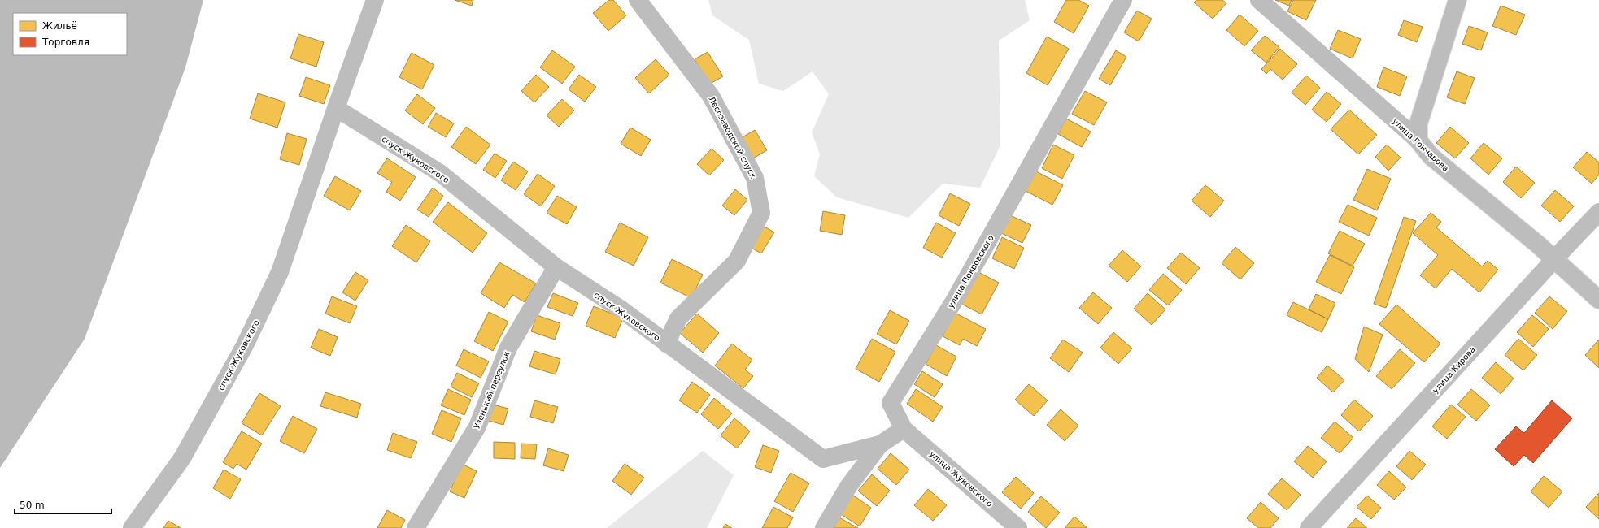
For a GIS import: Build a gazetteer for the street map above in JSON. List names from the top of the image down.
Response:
{
  "streets": {
    "street": [
      "Лесозаводской спуск",
      "улица Гончарова",
      "спуск Жуковского",
      "улица Покровского",
      "улица Кирова",
      "Узенький переулок",
      "улица Жуковского"
    ]
  },
  "crossings": [
    ["Лесозаводской спуск", "спуск Жуковского"],
    ["улица Гончарова", "улица Кирова"],
    ["спуск Жуковского", "Узенький переулок"],
    ["улица Покровского", "улица Жуковского"]
  ],
  "legend": ["Жильё", "Торговля"],
  "scale_bar": "50 m"
}
